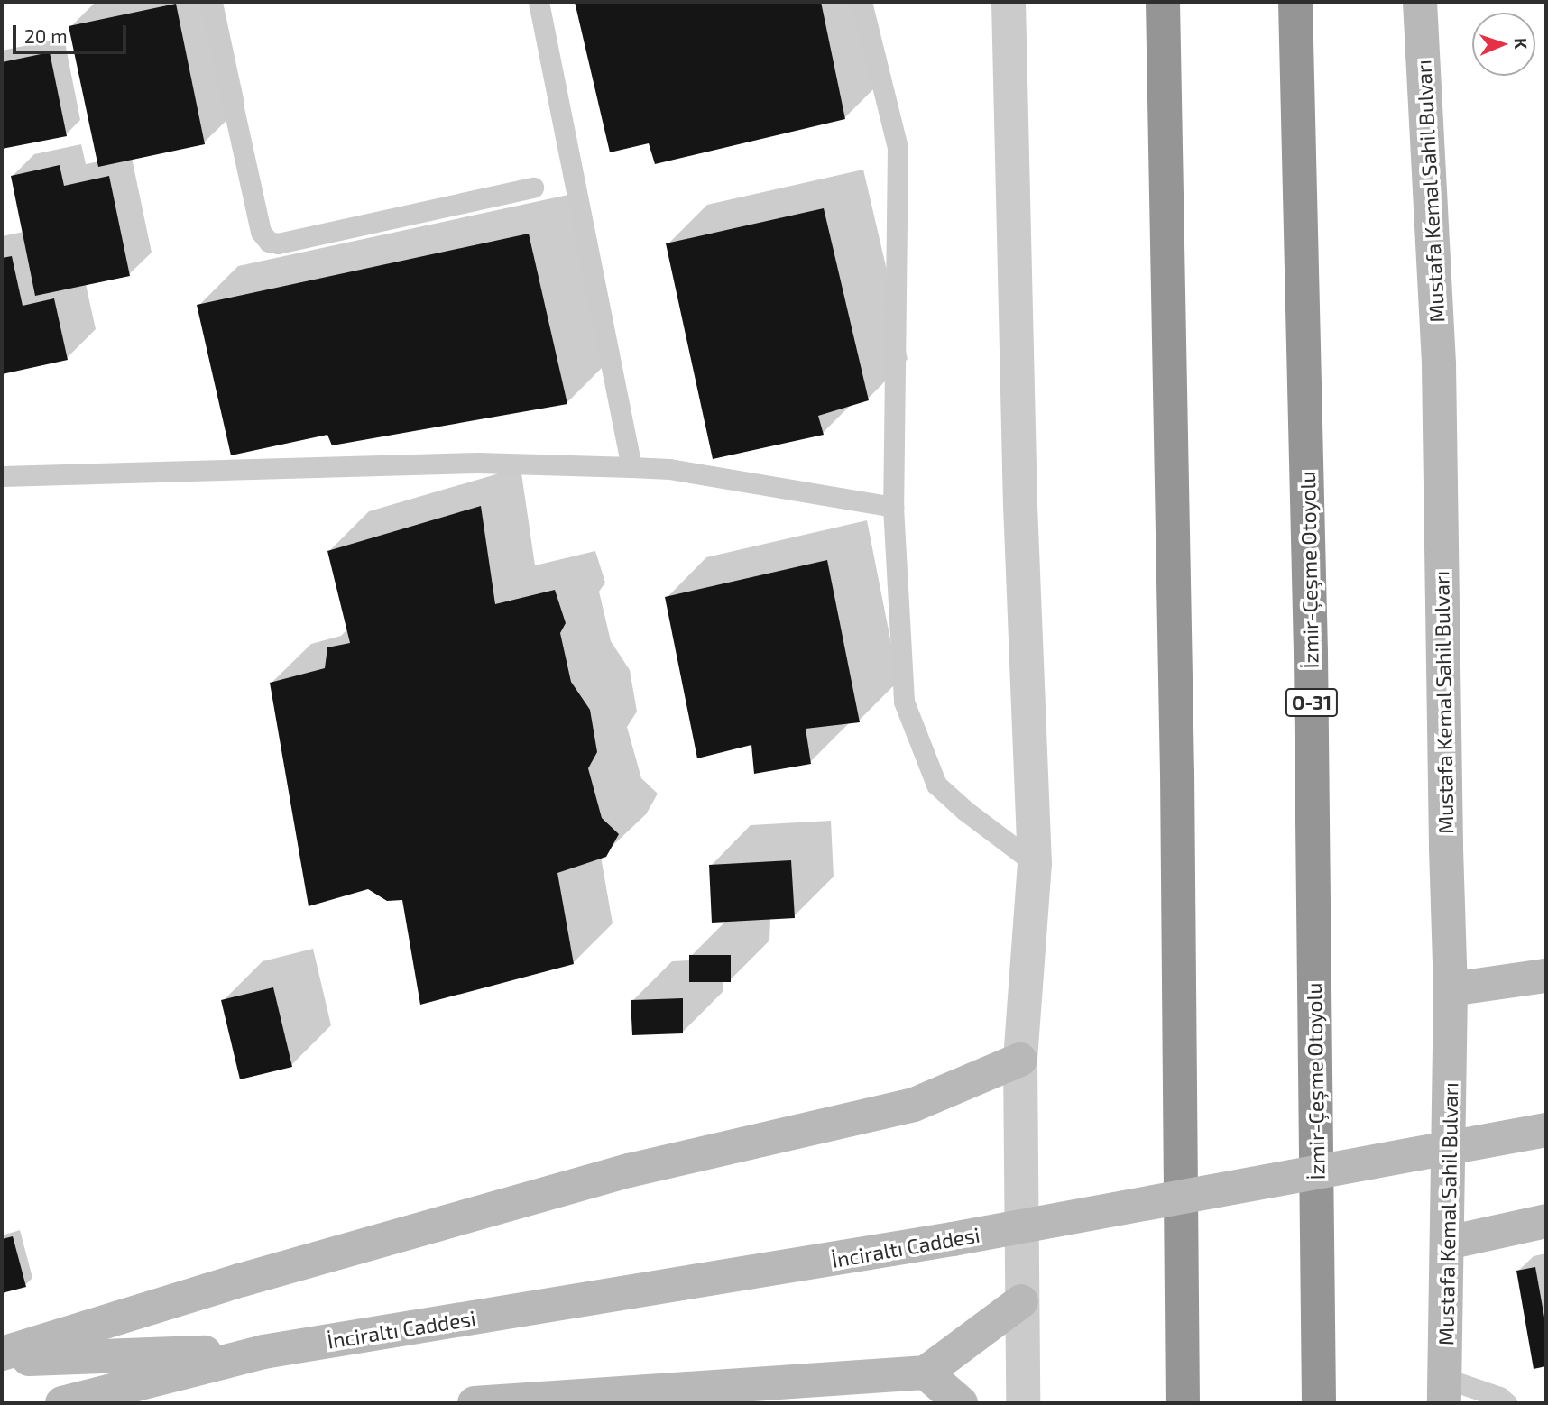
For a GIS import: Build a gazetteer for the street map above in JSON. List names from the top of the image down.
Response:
{
  "streets": {
    "highway": ["İzmir-Çeşme Otoyolu", "O-31"],
    "main road": ["Mustafa Kemal Sahil Bulvarı", "İnciraltı Caddesi"]
  },
  "scale_bar": "20 m",
  "north": "right"
}
